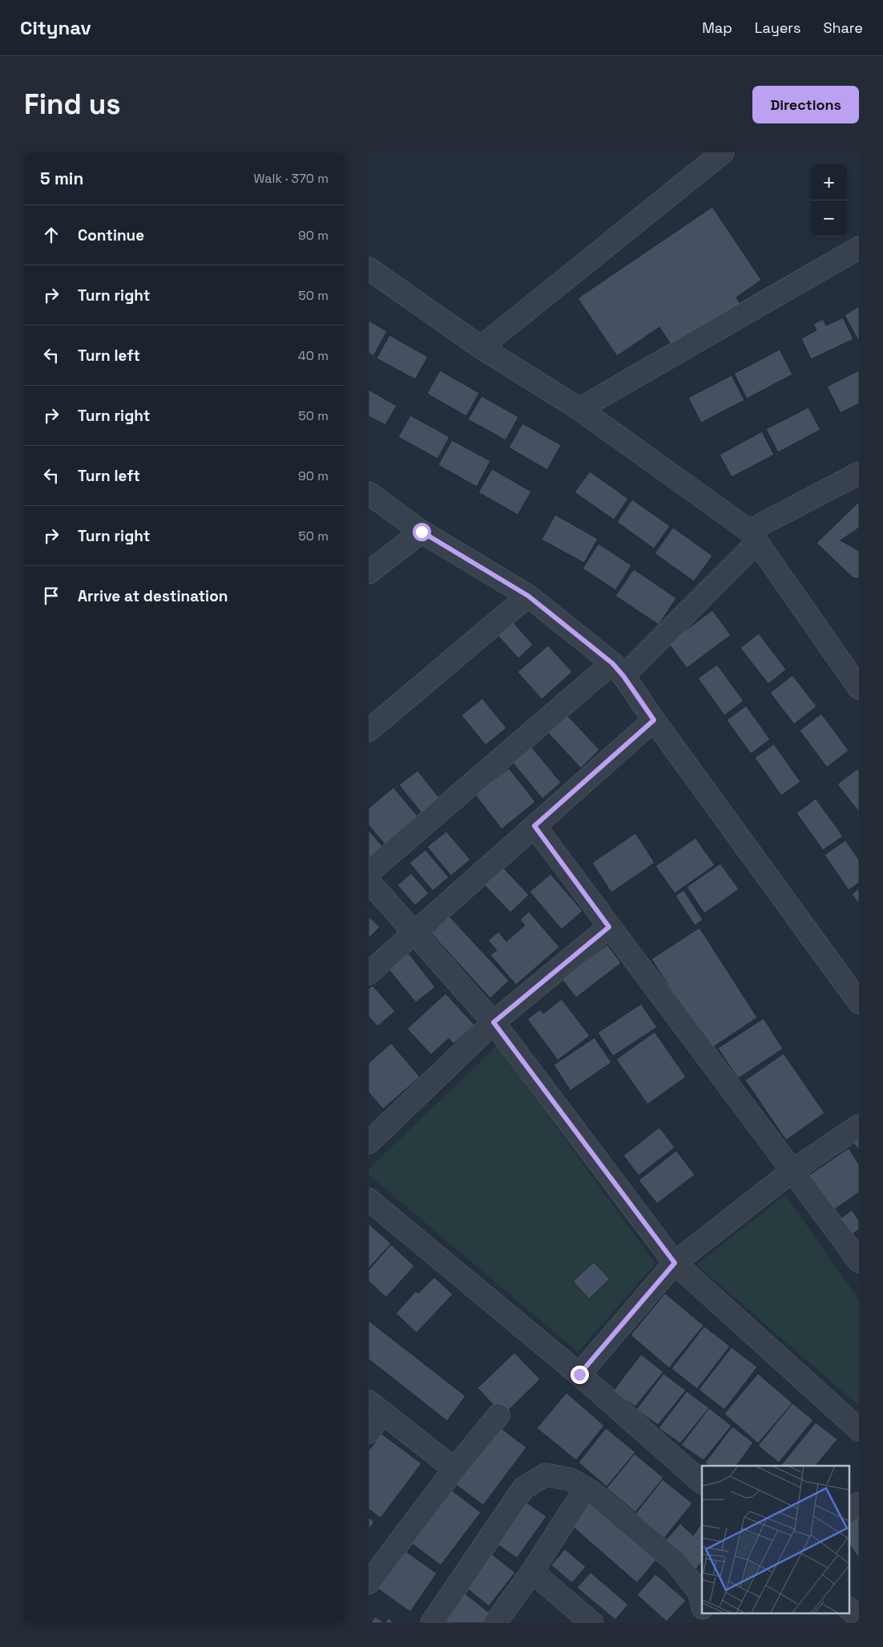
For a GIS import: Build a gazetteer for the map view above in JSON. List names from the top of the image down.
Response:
{
  "page": {
    "header": "Citynav",
    "nav": ["Map", "Layers", "Share"],
    "buttons": "Directions",
    "title": "Find us",
    "heading": ["5 min", "Walk · 370 m"],
    "map_buttons": ["+", "−"],
    "list": [
      ["Continue", "90 m"],
      ["Turn right", "50 m"],
      ["Turn left", "40 m"],
      ["Turn right", "50 m"],
      ["Turn left", "90 m"],
      ["Turn right", "50 m"],
      "Arrive at destination"
    ]
  }
}
